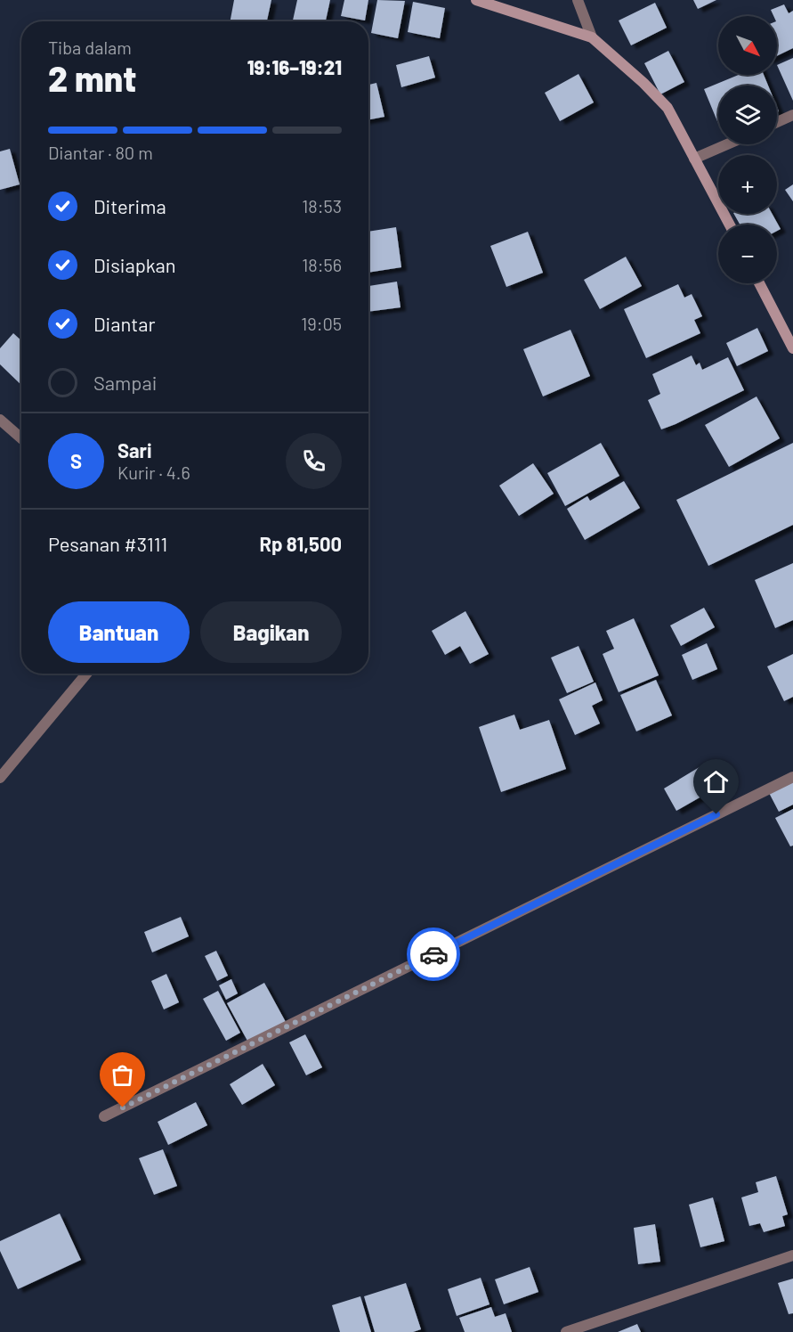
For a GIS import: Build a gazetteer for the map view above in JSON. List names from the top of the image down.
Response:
{
  "north": "bottom right",
  "page": {
    "map_buttons": ["+", "−"],
    "heading": ["2 mnt", "Tiba dalam", "19:16–19:21"],
    "panel": [
      "Sari",
      "Kurir · 4.6",
      "Pesanan #3111",
      "Rp 81,500"
    ],
    "bar": "Diantar · 80 m",
    "list": [
      ["Diterima", "18:53"],
      ["Disiapkan", "18:56"],
      ["Diantar", "19:05"],
      "Sampai"
    ],
    "round": "S",
    "buttons": ["Bantuan", "Bagikan"]
  }
}
